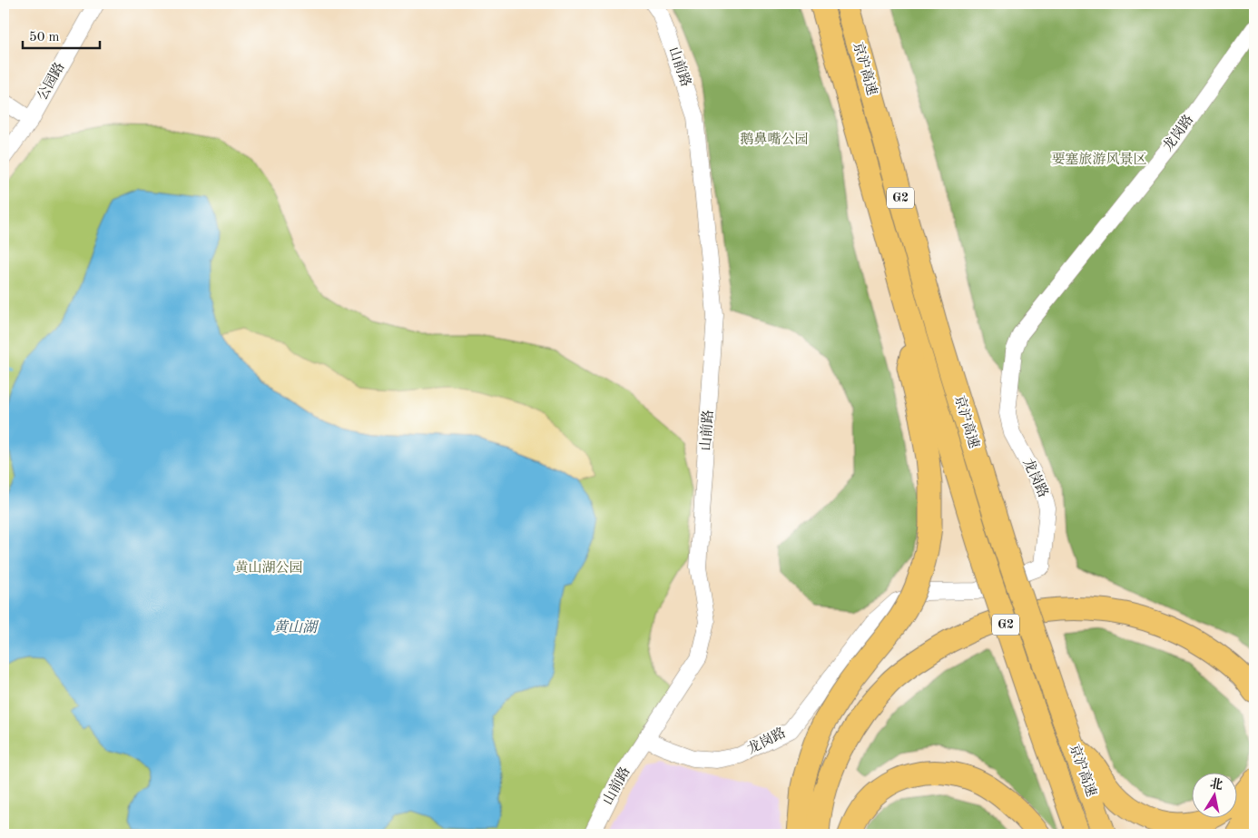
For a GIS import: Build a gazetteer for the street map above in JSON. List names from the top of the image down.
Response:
{
  "streets": {
    "highway": ["京沪高速", "G2"],
    "street": ["山前路", "公园路", "龙岗路"]
  },
  "crossings": [
    ["山前路", "龙岗路"]
  ],
  "water": ["黄山湖"],
  "parks": ["鹅鼻嘴公园", "要塞旅游风景区", "黄山湖公园"],
  "scale_bar": "50 m",
  "north": "top"
}
